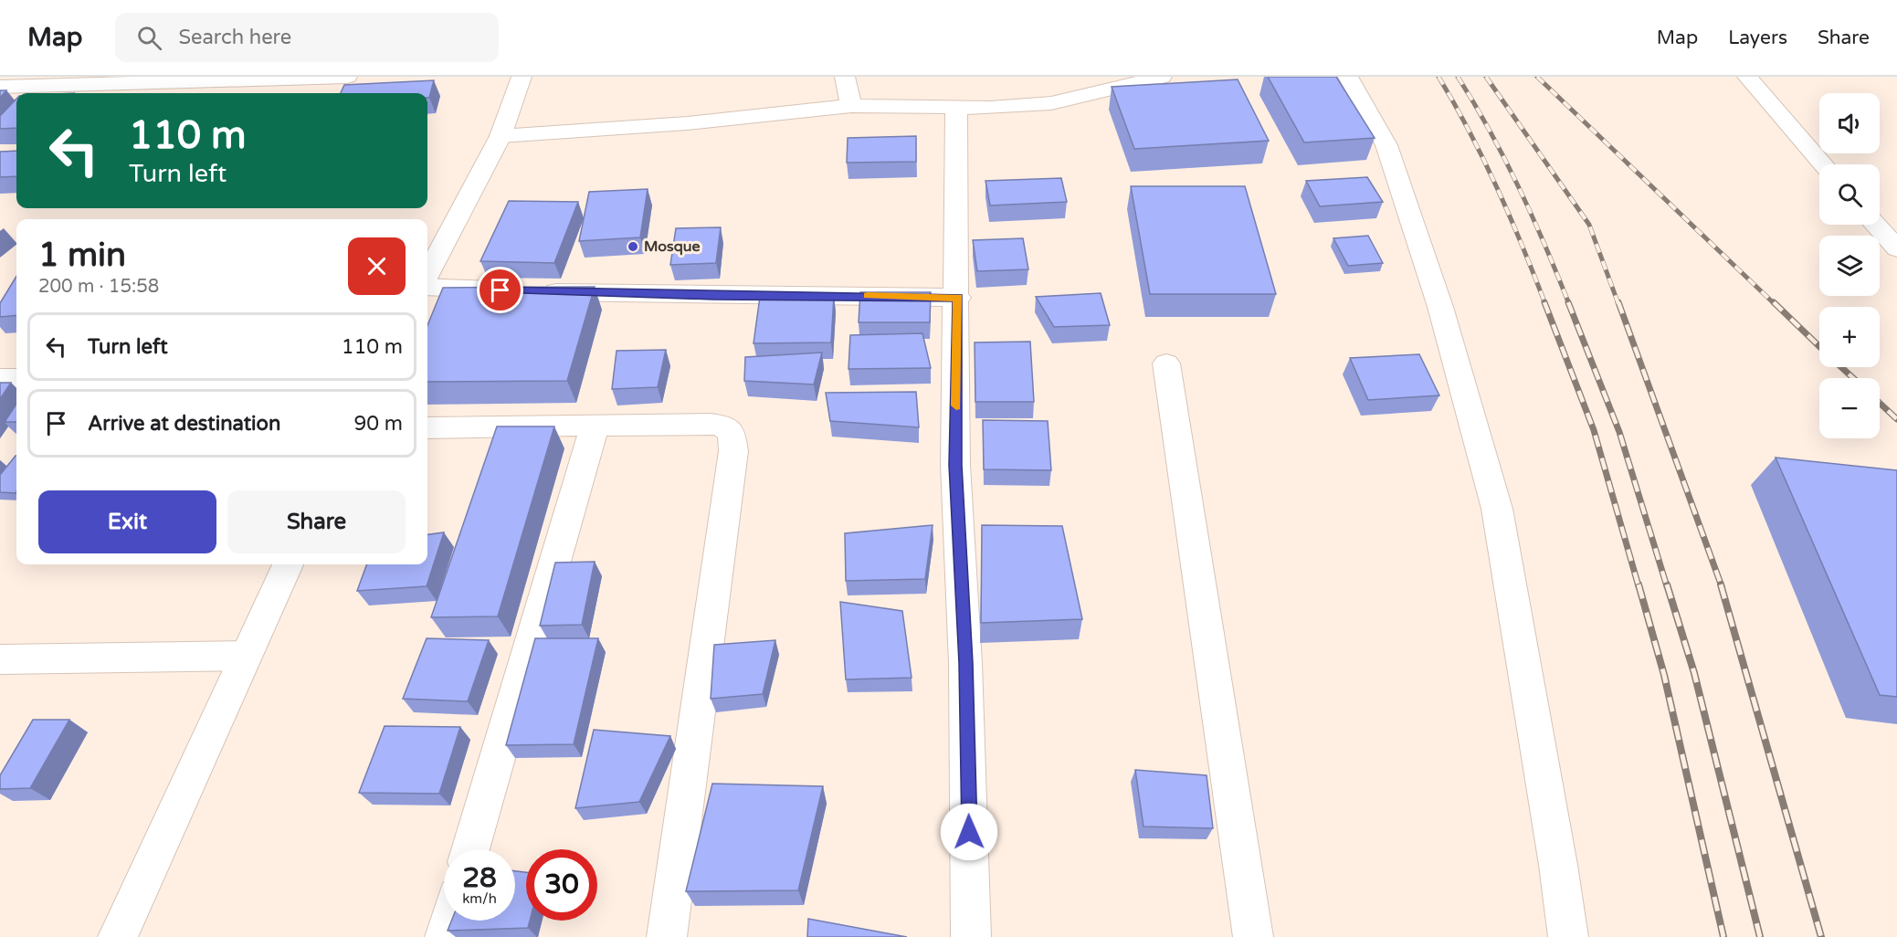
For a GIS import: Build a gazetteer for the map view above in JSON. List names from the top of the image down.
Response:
{
  "places": ["Mosque"],
  "page": {
    "header": "Map",
    "search": "Search here",
    "nav": ["Map", "Layers", "Share"],
    "map_buttons": ["+", "−"],
    "turn": ["110 m", "Turn left"],
    "heading": ["1 min", "200 m · 15:58"],
    "list": [
      {
        "name": "Turn left",
        "value": "110 m"
      },
      {
        "name": "Arrive at destination",
        "value": "90 m"
      }
    ],
    "buttons": ["Exit", "Share"],
    "speed": "28 km/h",
    "limit": "30"
  }
}
